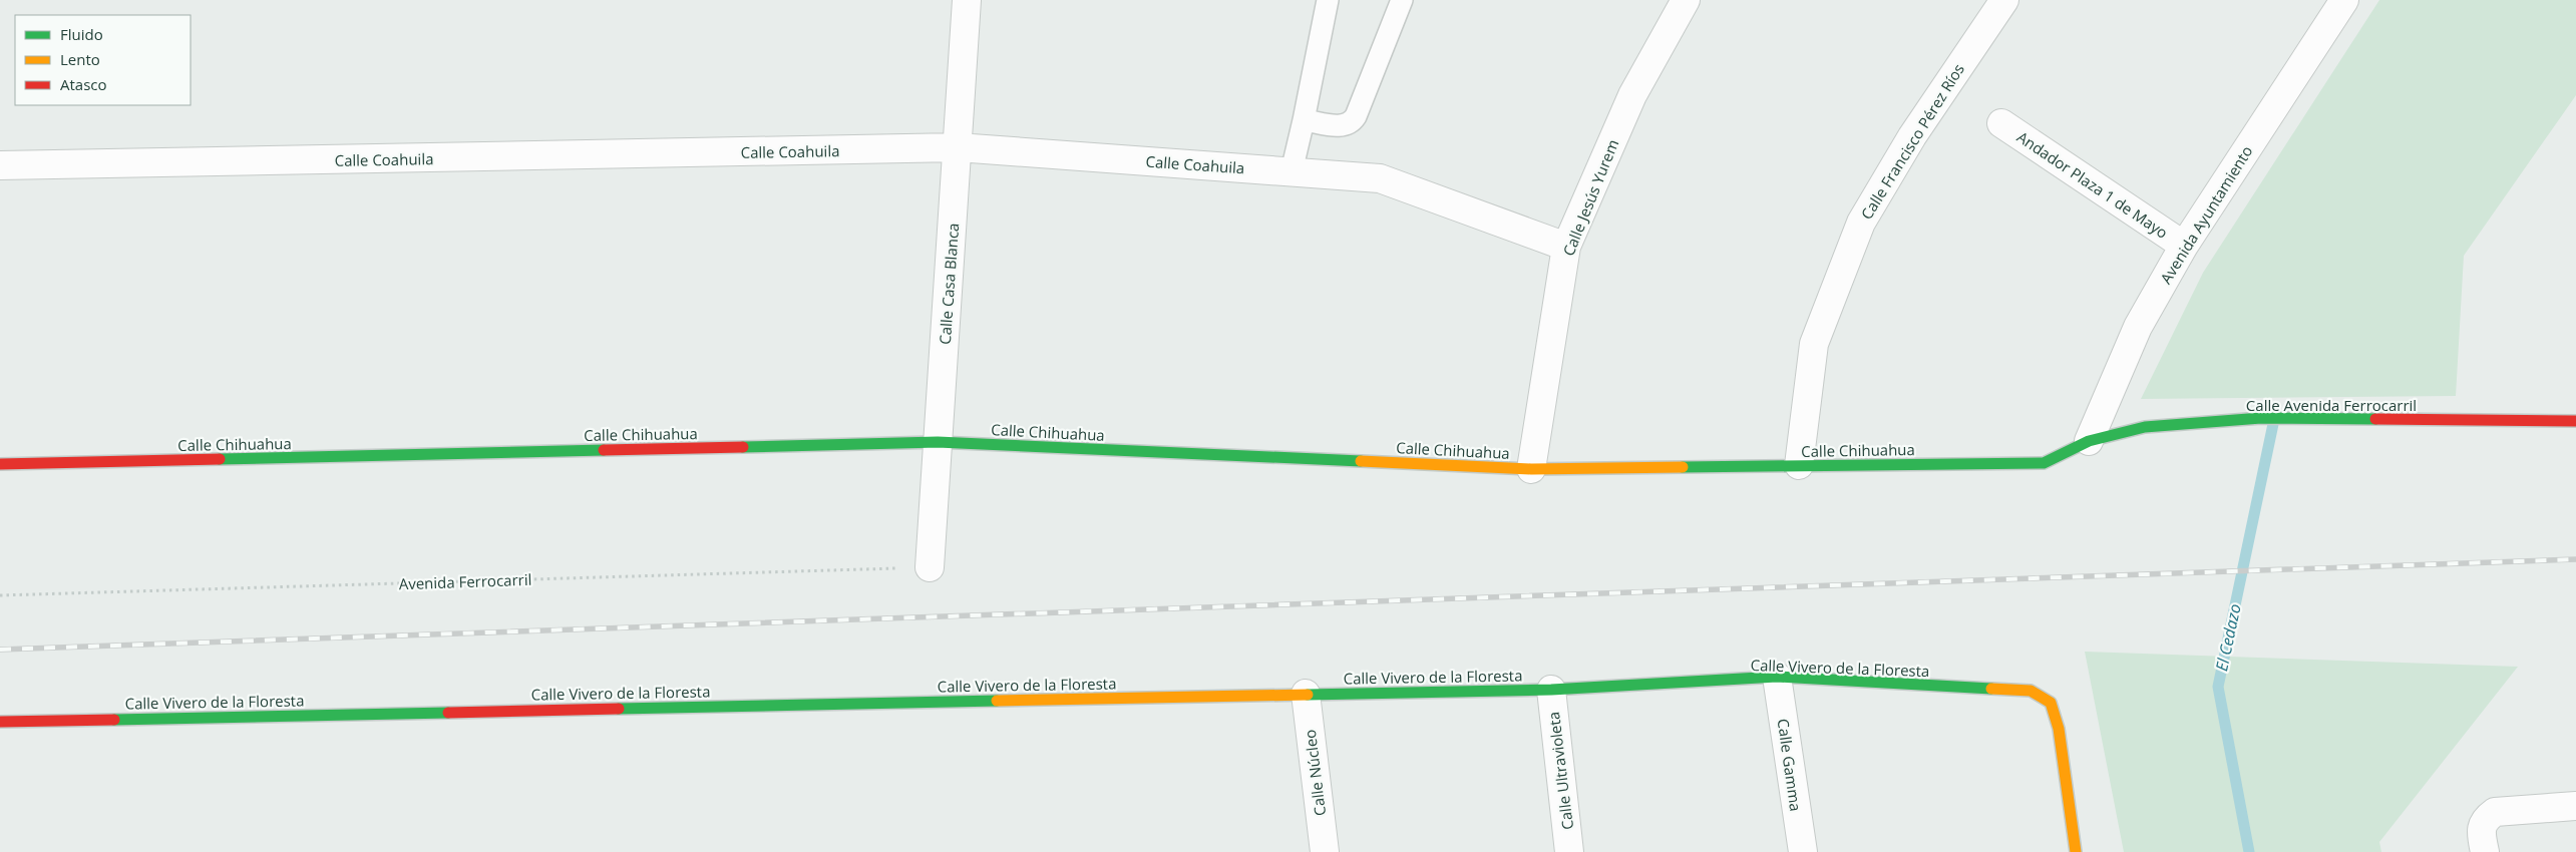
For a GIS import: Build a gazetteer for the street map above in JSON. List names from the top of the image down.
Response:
{
  "streets": {
    "street": [
      "Calle Francisco Pérez Ríos",
      "Calle Coahuila",
      "Andador Plaza 1 de Mayo",
      "Calle Jesús Yurem",
      "Avenida Ayuntamiento",
      "Calle Casa Blanca",
      "Calle Avenida Ferrocarril",
      "Calle Chihuahua",
      "Calle Vivero de la Floresta",
      "Calle Gamma",
      "Calle Ultravioleta",
      "Calle Núcleo"
    ],
    "path": ["Avenida Ferrocarril"]
  },
  "crossings": [
    ["Calle Francisco Pérez Ríos", "Calle Chihuahua"],
    ["Calle Coahuila", "Calle Jesús Yurem"],
    ["Calle Coahuila", "Calle Casa Blanca"],
    ["Andador Plaza 1 de Mayo", "Avenida Ayuntamiento"],
    ["Calle Jesús Yurem", "Calle Chihuahua"],
    ["Avenida Ayuntamiento", "Calle Avenida Ferrocarril"],
    ["Avenida Ayuntamiento", "Calle Chihuahua"],
    ["Calle Casa Blanca", "Calle Chihuahua"],
    ["Calle Casa Blanca", "Avenida Ferrocarril"],
    ["Calle Avenida Ferrocarril", "Calle Chihuahua"],
    ["Calle Vivero de la Floresta", "Calle Gamma"],
    ["Calle Vivero de la Floresta", "Calle Ultravioleta"],
    ["Calle Vivero de la Floresta", "Calle Núcleo"]
  ],
  "water": ["El Cedazo"],
  "legend": ["Fluido", "Lento", "Atasco"]
}
